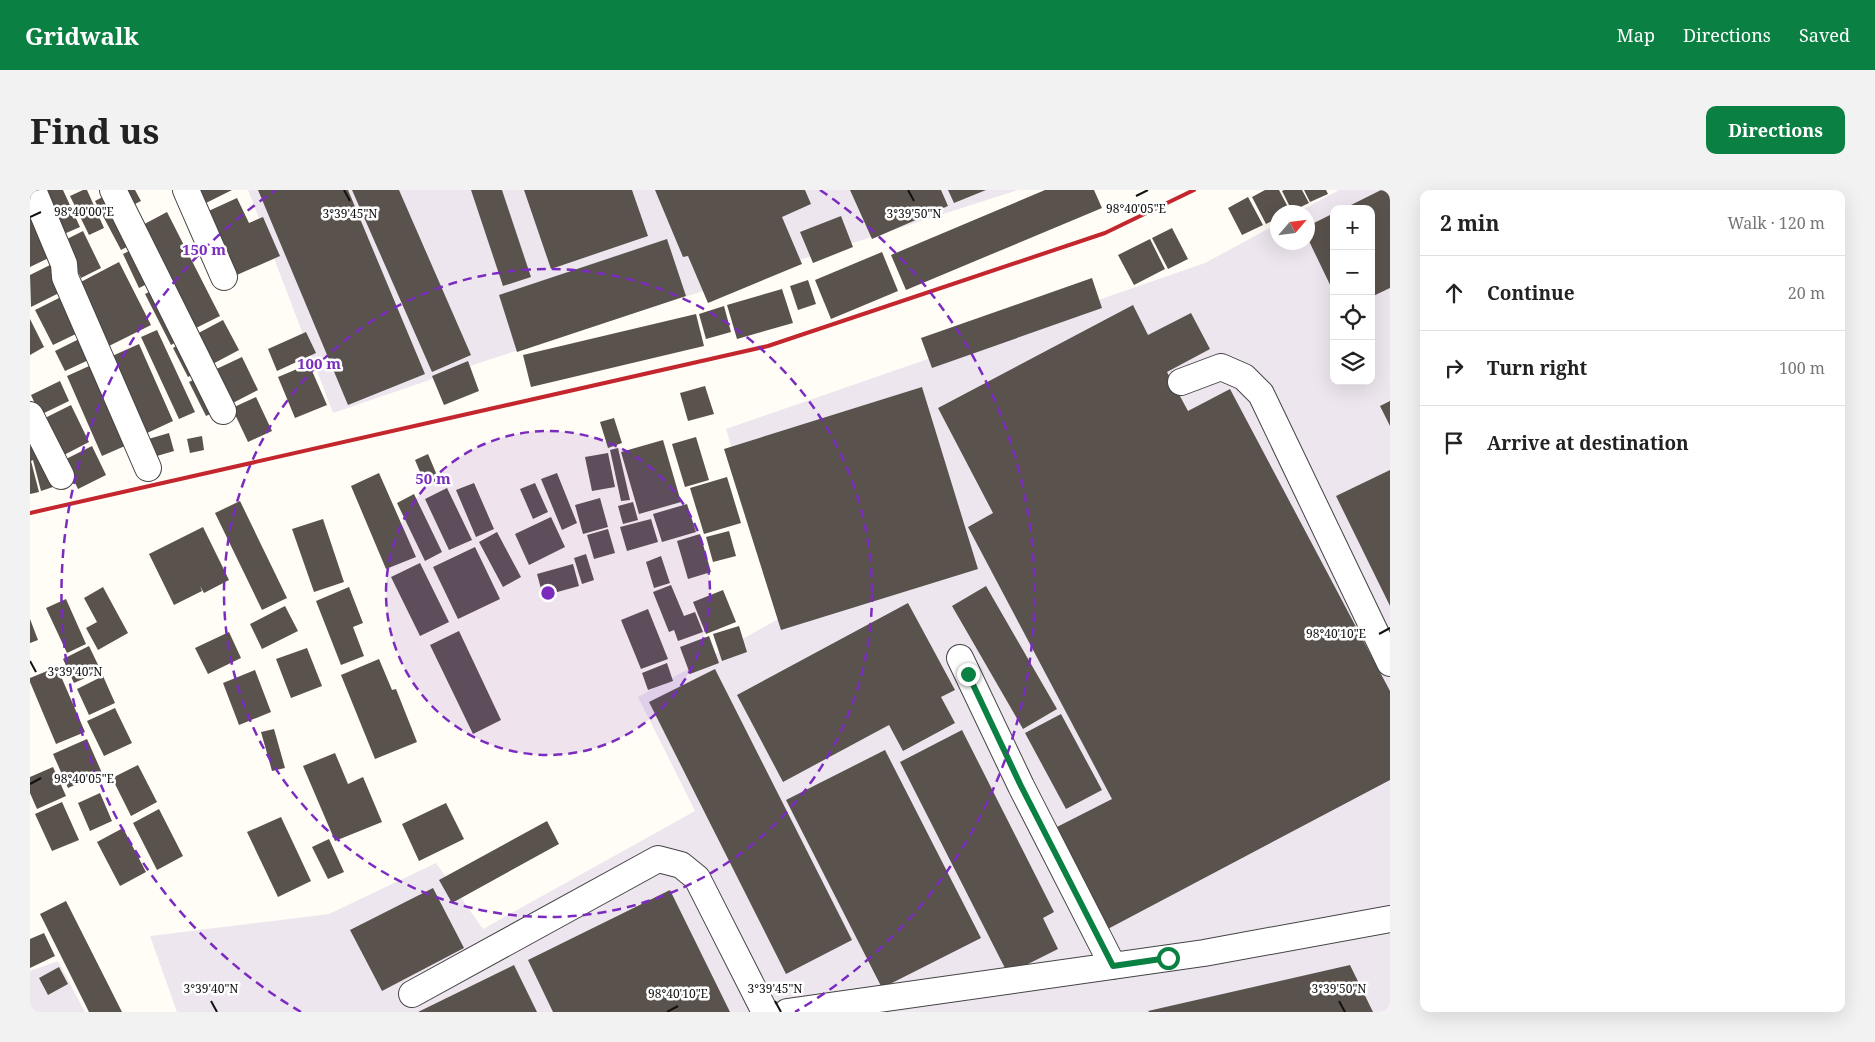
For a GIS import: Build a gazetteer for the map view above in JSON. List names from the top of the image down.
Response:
{
  "north": "top right",
  "page": {
    "header": "Gridwalk",
    "nav": ["Map", "Directions", "Saved"],
    "buttons": "Directions",
    "title": "Find us",
    "heading": ["2 min", "Walk · 120 m"],
    "map_buttons": ["+", "−"],
    "list": [
      ["Continue", "20 m"],
      ["Turn right", "100 m"],
      "Arrive at destination"
    ]
  },
  "coordinates": [
    "98°40'05\"E",
    "98°40'00\"E",
    "3°39'45\"N",
    "3°39'50\"N",
    "98°40'10\"E",
    "3°39'40\"N"
  ],
  "rings": ["150 m", "100 m", "50 m"]
}
